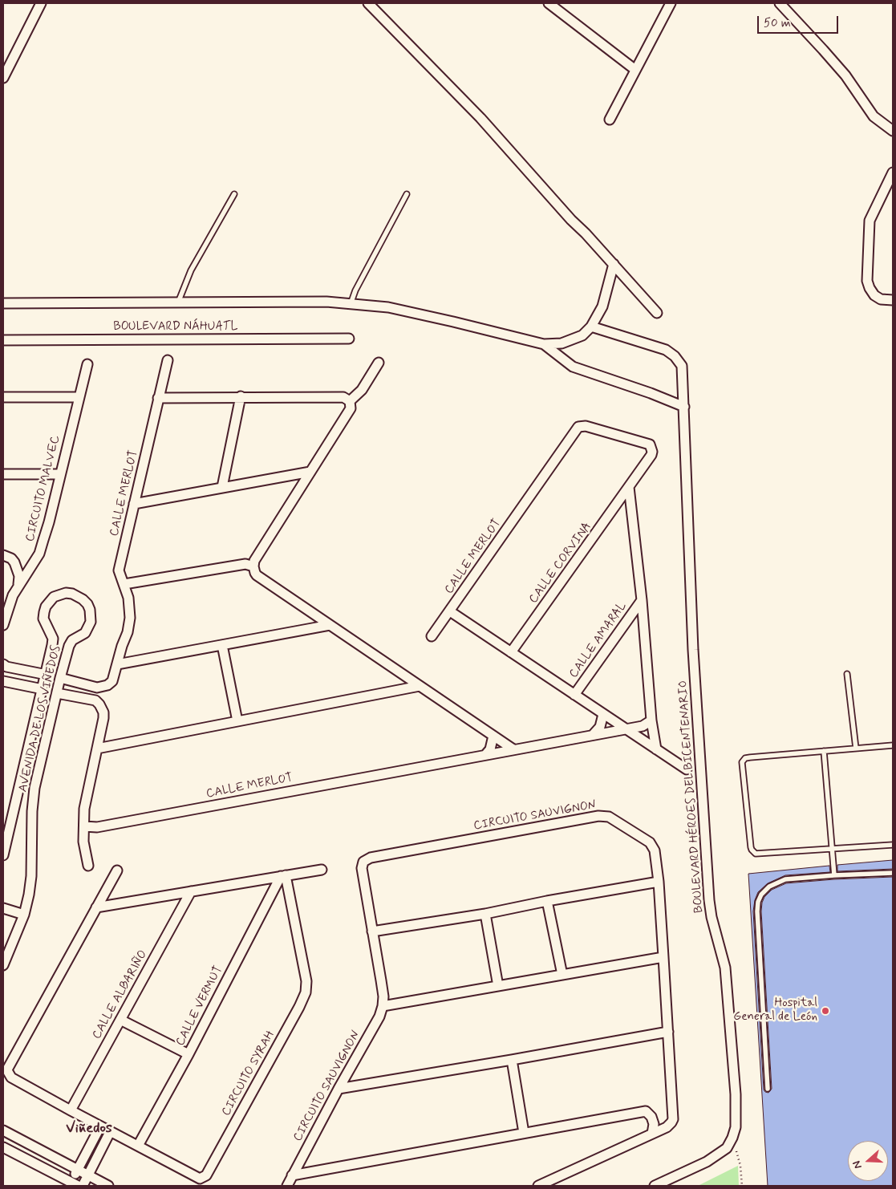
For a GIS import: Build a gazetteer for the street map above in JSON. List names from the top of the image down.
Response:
{
  "streets": {
    "street": [
      "BOULEVARD NÁHUATL",
      "CIRCUITO MALVEC",
      "CALLE MERLOT",
      "CALLE CORVINA",
      "CALLE AMARAL",
      "AVENIDA DE LOS VIÑEDOS",
      "BOULEVARD HÉROES DEL BICENTENARIO",
      "CIRCUITO SAUVIGNON",
      "CALLE ALBARIÑO",
      "CALLE VERMUT",
      "CIRCUITO SYRAH"
    ]
  },
  "crossings": [
    ["CALLE MERLOT", "CALLE CORVINA"],
    ["CALLE MERLOT", "CALLE AMARAL"],
    ["CALLE MERLOT", "AVENIDA DE LOS VIÑEDOS"],
    ["CALLE ALBARIÑO", "CIRCUITO SYRAH"],
    ["CALLE VERMUT", "CIRCUITO SYRAH"]
  ],
  "districts": ["Viñedos"],
  "places": ["Hospital General de León"],
  "scale_bar": "50 m",
  "north": "left"
}
